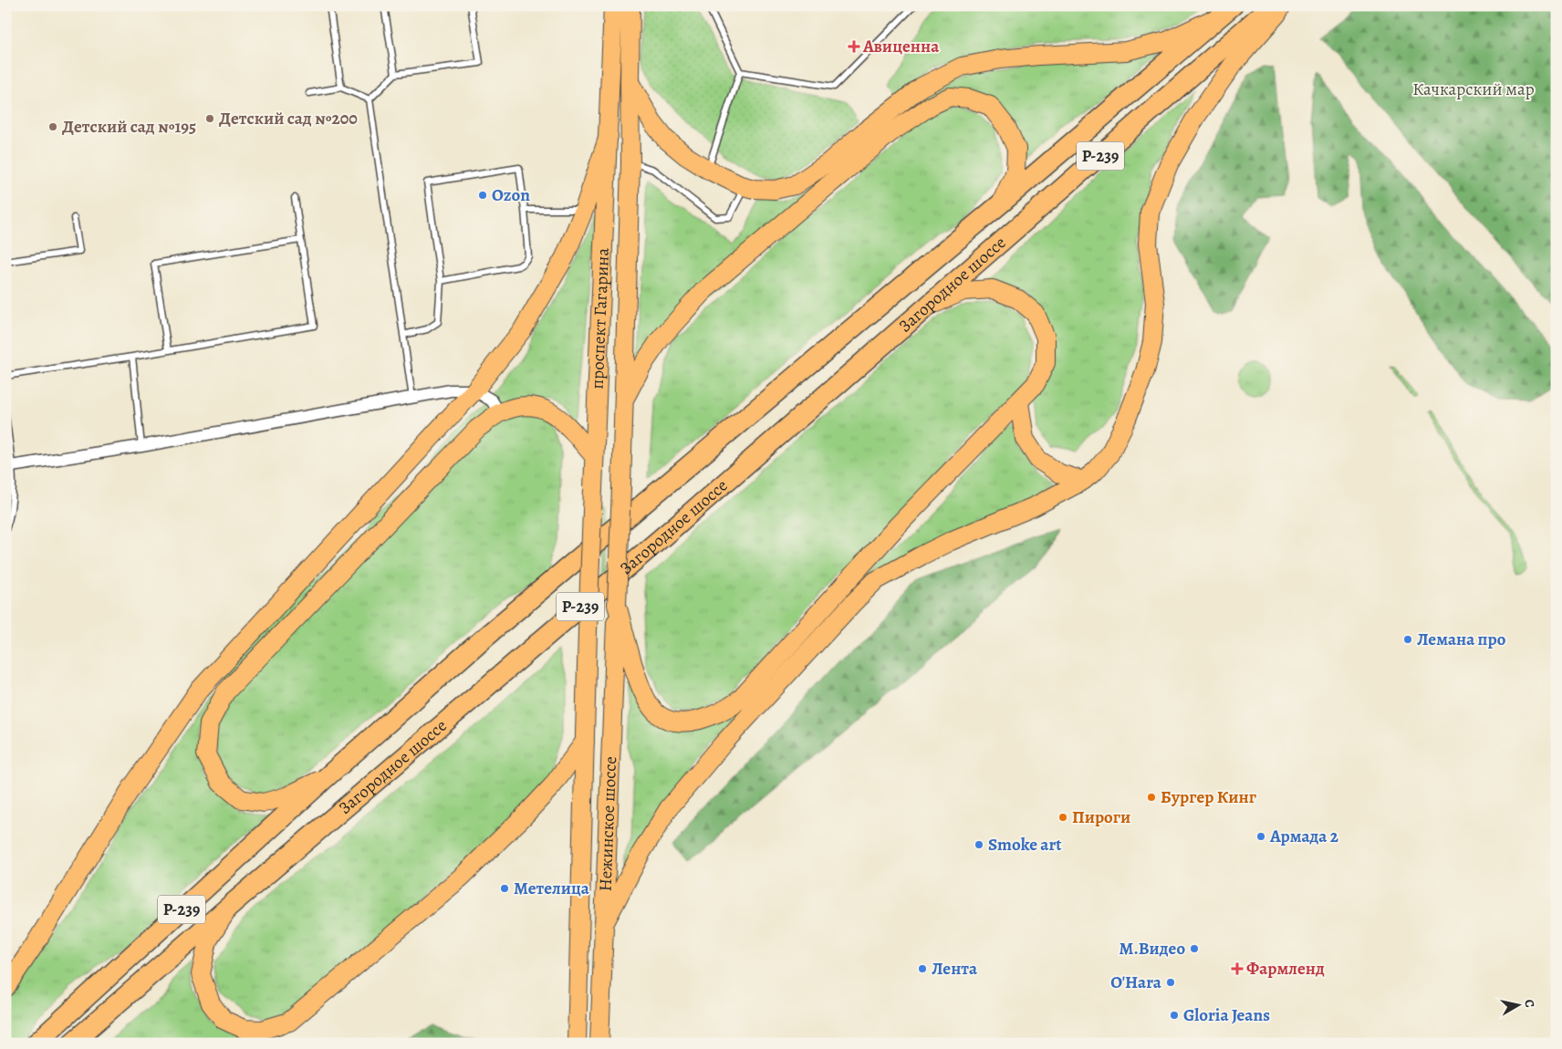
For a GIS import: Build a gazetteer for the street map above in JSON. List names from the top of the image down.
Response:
{
  "streets": {
    "highway": ["Р-239", "Загородное шоссе"],
    "main road": ["проспект Гагарина", "Нежинское шоссе"]
  },
  "crossings": [
    ["проспект Гагарина", "Нежинское шоссе"]
  ],
  "parks": ["Качкарский мар"],
  "places": {
    "health": ["Авиценна", "Фармленд"],
    "other": [
      "Детский сад №200",
      "Детский сад №195",
      "Ozon",
      "Лемана про",
      "Бургер Кинг",
      "Пироги",
      "Армада 2",
      "Smoke art",
      "Метелица",
      "М.Видео",
      "Лента",
      "O'Hara",
      "Gloria Jeans"
    ]
  },
  "north": "right"
}
